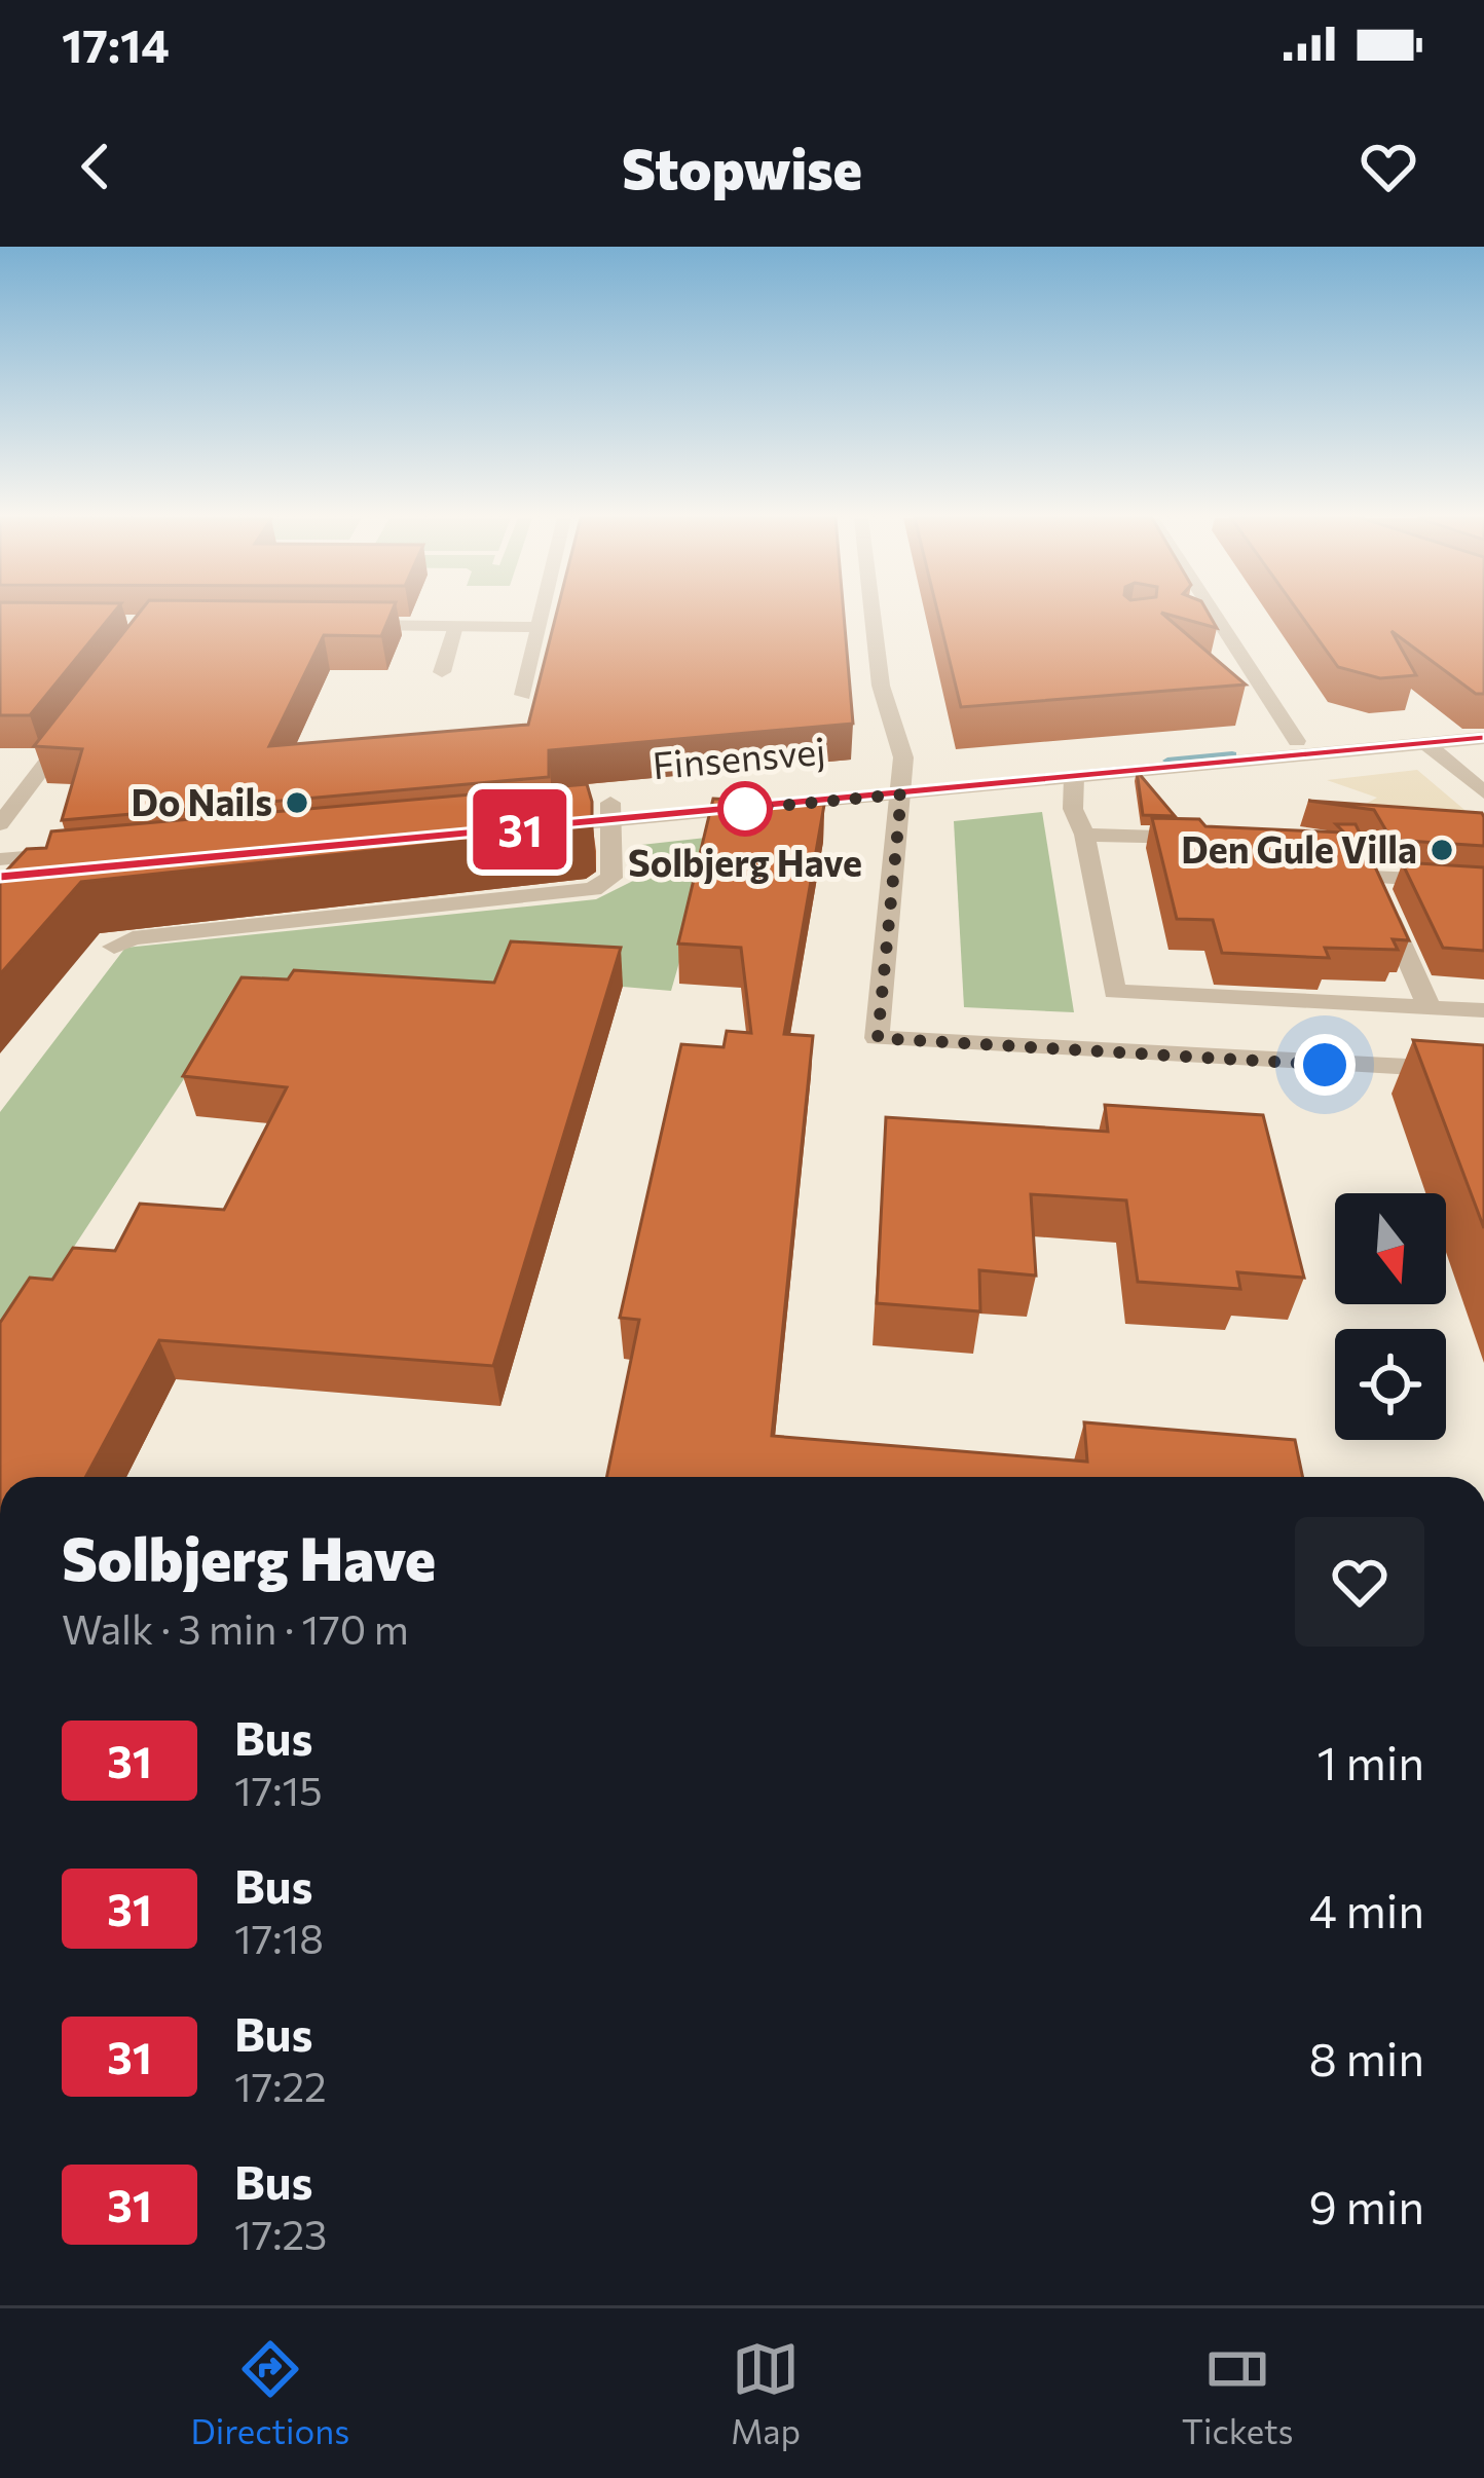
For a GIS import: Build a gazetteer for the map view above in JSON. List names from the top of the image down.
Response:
{
  "streets": {
    "street": ["Finsensvej"]
  },
  "places": ["Do Nails", "Solbjerg Have", "Den Gule Villa"],
  "lines": ["bus line 31"],
  "north": "bottom",
  "page": {
    "status": "17:14",
    "header": "Stopwise",
    "on_map": "31",
    "heading": ["Solbjerg Have", "Walk · 3 min · 170 m"],
    "list": [
      {
        "mark": "31",
        "name": "Bus",
        "note": "17:15",
        "value": "1 min"
      },
      {
        "mark": "31",
        "name": "Bus",
        "note": "17:18",
        "value": "4 min"
      },
      {
        "mark": "31",
        "name": "Bus",
        "note": "17:22",
        "value": "8 min"
      },
      {
        "mark": "31",
        "name": "Bus",
        "note": "17:23",
        "value": "9 min"
      }
    ],
    "tabs": ["Directions", "Map", "Tickets"]
  }
}
